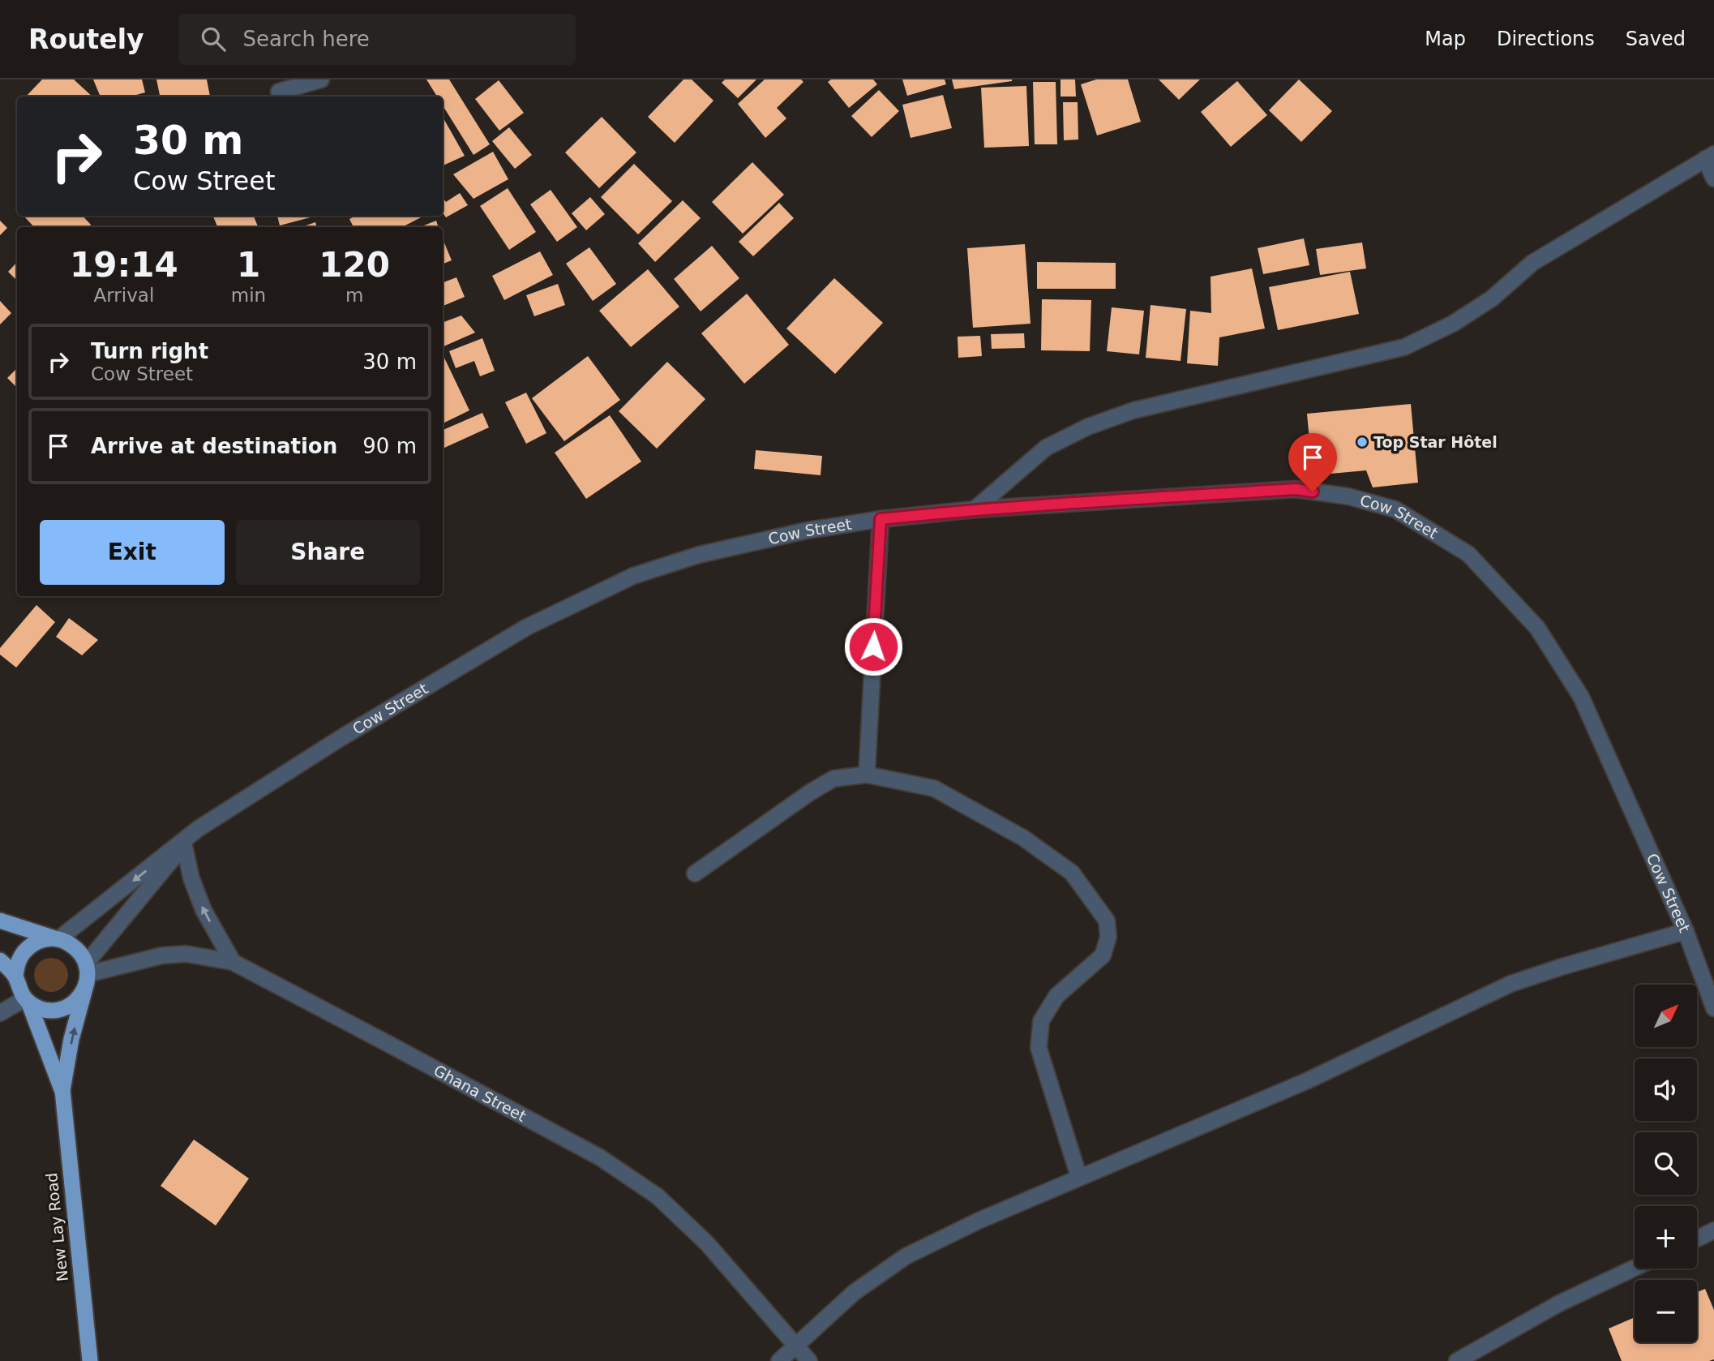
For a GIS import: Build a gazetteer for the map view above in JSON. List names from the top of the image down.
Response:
{
  "streets": {
    "highway": ["New Lay Road"],
    "street": ["Cow Street", "Ghana Street"]
  },
  "crossings": [
    ["Cow Street", "Ghana Street"]
  ],
  "places": ["Top Star Hôtel"],
  "north": "top right",
  "page": {
    "header": "Routely",
    "search": "Search here",
    "nav": ["Map", "Directions", "Saved"],
    "turn": ["30 m", "Cow Street"],
    "eta": [
      "19:14",
      "Arrival",
      "1",
      "min",
      "120",
      "m"
    ],
    "list": [
      {
        "name": "Turn right",
        "note": "Cow Street",
        "value": "30 m"
      },
      {
        "name": "Arrive at destination",
        "value": "90 m"
      }
    ],
    "buttons": ["Exit", "Share"],
    "map_buttons": ["+", "−"]
  }
}
